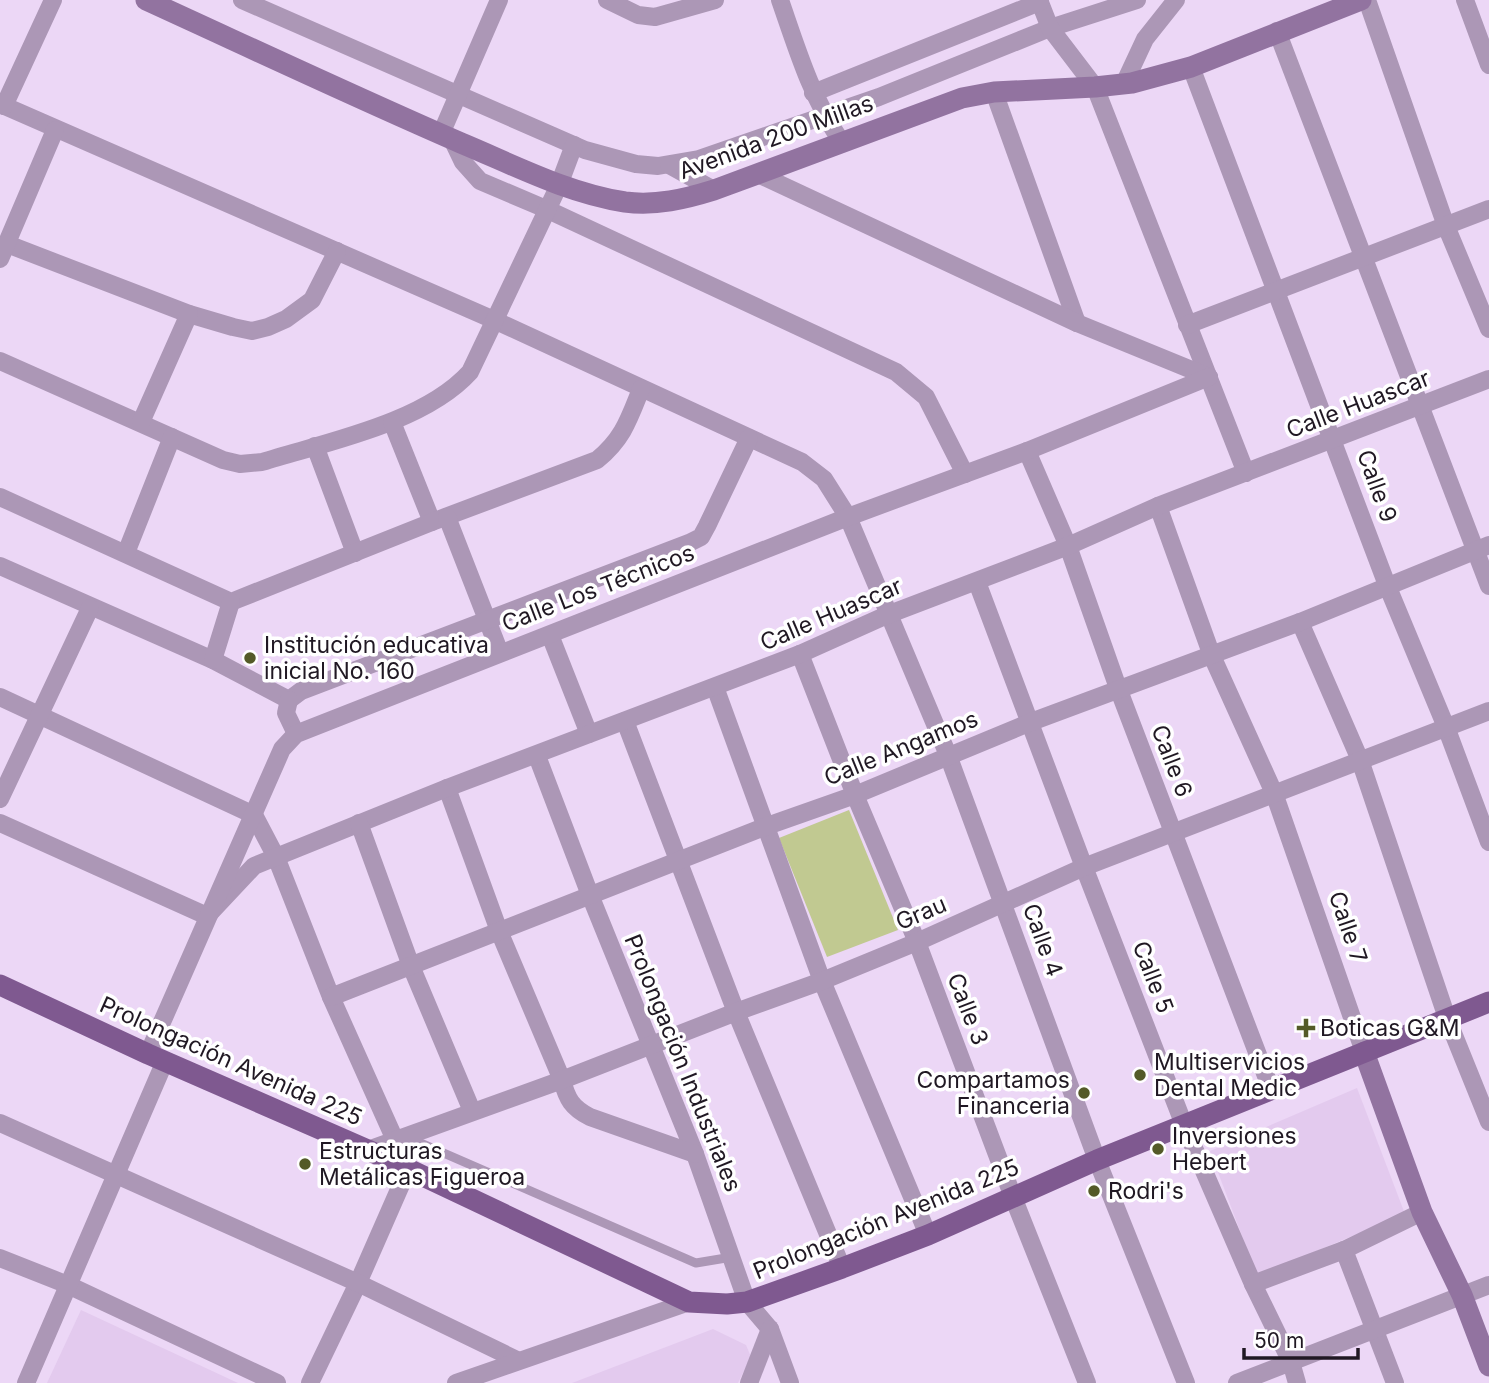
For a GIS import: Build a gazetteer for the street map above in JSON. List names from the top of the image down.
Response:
{
  "streets": {
    "main road": ["Avenida 200 Millas", "Calle 7", "Prolongación Avenida 225"],
    "street": [
      "Calle Huascar",
      "Calle 9",
      "Calle Los Técnicos",
      "Calle Angamos",
      "Calle 6",
      "Grau",
      "Calle 4",
      "Calle 5",
      "Calle 3",
      "Prolongación Industriales"
    ]
  },
  "crossings": [
    ["Avenida 200 Millas", "Calle 9"],
    ["Calle Huascar", "Calle 9"],
    ["Calle Huascar", "Calle 6"],
    ["Calle Huascar", "Calle 7"],
    ["Calle Huascar", "Calle 4"],
    ["Calle Huascar", "Calle 5"],
    ["Calle Huascar", "Calle 3"],
    ["Calle Huascar", "Prolongación Industriales"],
    ["Calle 9", "Calle Angamos"],
    ["Calle 9", "Grau"],
    ["Calle Los Técnicos", "Calle 6"],
    ["Calle Los Técnicos", "Calle 4"],
    ["Calle Angamos", "Calle 6"],
    ["Calle Angamos", "Calle 7"],
    ["Calle Angamos", "Calle 4"],
    ["Calle Angamos", "Calle 5"],
    ["Calle Angamos", "Calle 3"],
    ["Calle Angamos", "Prolongación Industriales"],
    ["Calle 6", "Grau"],
    ["Calle 6", "Prolongación Avenida 225"],
    ["Grau", "Calle 7"],
    ["Grau", "Calle 4"],
    ["Grau", "Calle 5"],
    ["Grau", "Calle 3"],
    ["Grau", "Prolongación Avenida 225"],
    ["Grau", "Prolongación Industriales"],
    ["Calle 7", "Prolongación Avenida 225"],
    ["Calle 4", "Prolongación Avenida 225"],
    ["Calle 5", "Prolongación Avenida 225"],
    ["Calle 3", "Prolongación Avenida 225"],
    ["Prolongación Avenida 225", "Prolongación Industriales"]
  ],
  "places": {
    "other": [
      "Institución educativa inicial No. 160",
      "Multiservicios Dental Medic",
      "Compartamos Financeria",
      "Inversiones Hebert",
      "Estructuras Metálicas Figueroa",
      "Rodri's"
    ],
    "health": ["Boticas G&M"]
  },
  "scale_bar": "50 m"
}
